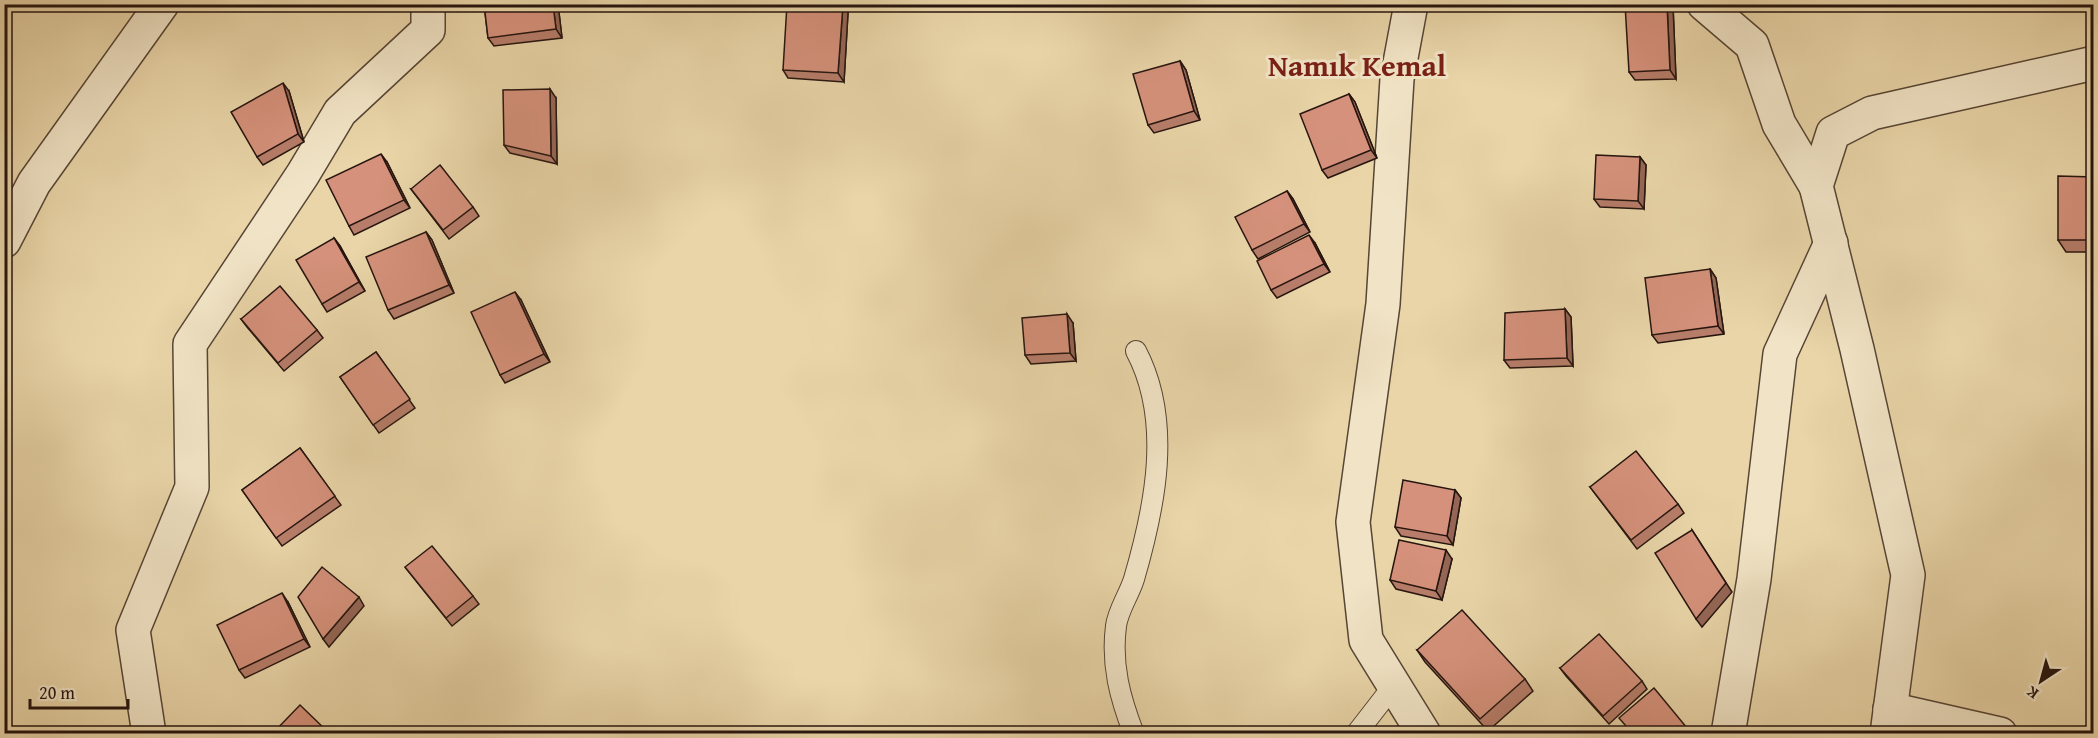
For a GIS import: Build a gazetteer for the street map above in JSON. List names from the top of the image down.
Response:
{
  "districts": ["Namık Kemal"],
  "scale_bar": "20 m",
  "north": "bottom left"
}
